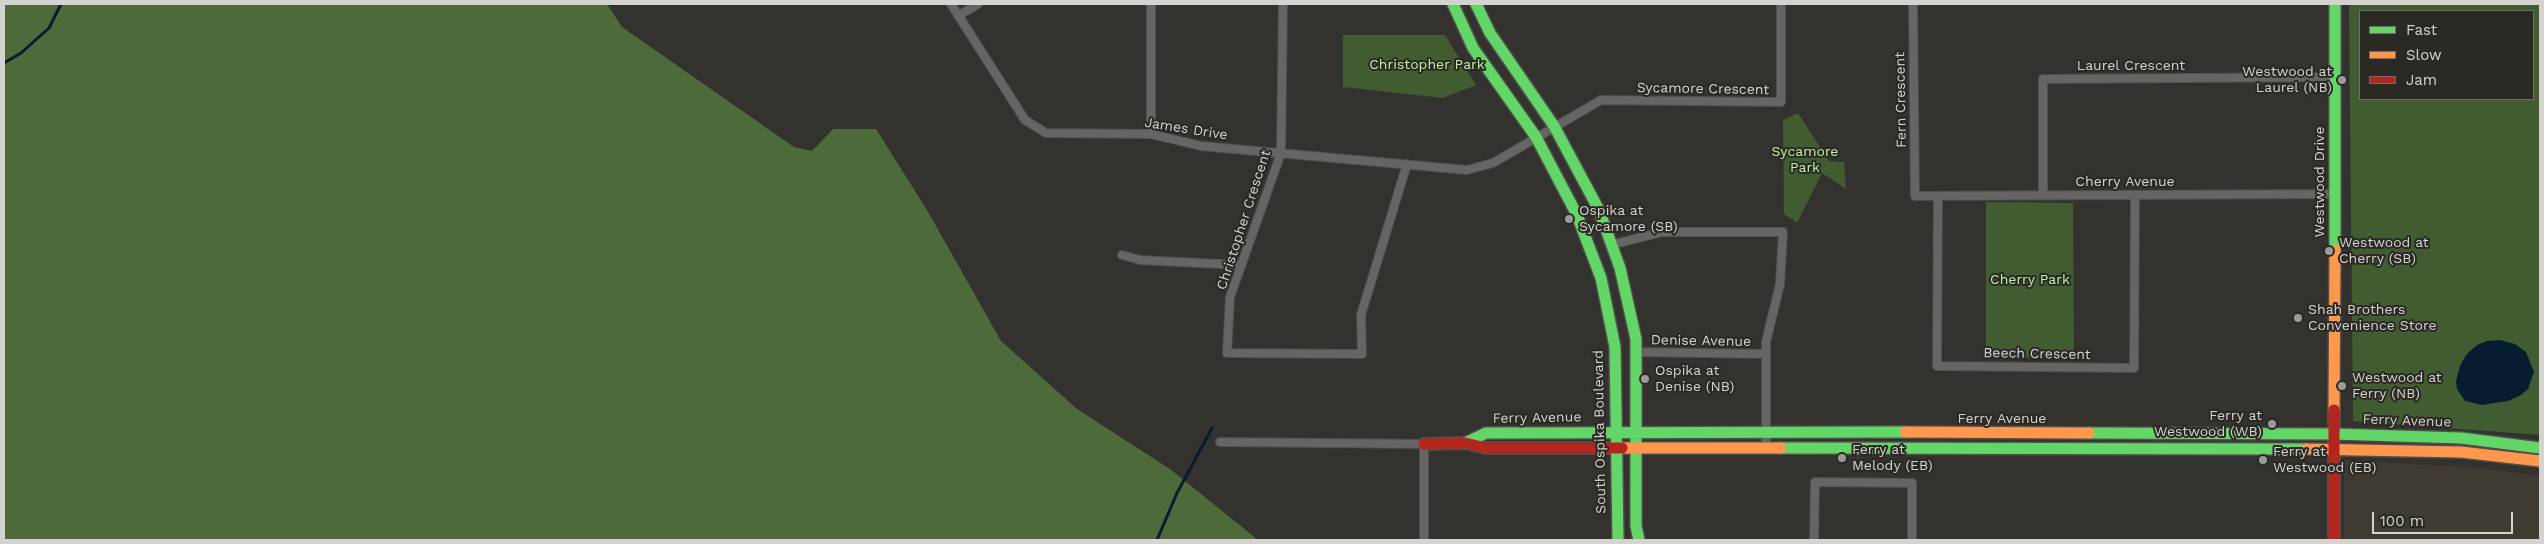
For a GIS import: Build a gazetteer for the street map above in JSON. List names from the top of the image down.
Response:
{
  "streets": {
    "main road": ["Westwood Drive", "Ferry Avenue", "South Ospika Boulevard"],
    "street": [
      "Laurel Crescent",
      "Sycamore Crescent",
      "Fern Crescent",
      "James Drive",
      "Cherry Avenue",
      "Christopher Crescent",
      "Denise Avenue",
      "Beech Crescent"
    ]
  },
  "crossings": [
    ["Laurel Crescent", "Cherry Avenue"],
    ["Laurel Crescent", "Westwood Drive"],
    ["Sycamore Crescent", "James Drive"],
    ["Sycamore Crescent", "South Ospika Boulevard"],
    ["Fern Crescent", "Cherry Avenue"],
    ["James Drive", "Christopher Crescent"],
    ["James Drive", "South Ospika Boulevard"],
    ["Cherry Avenue", "Westwood Drive"],
    ["Cherry Avenue", "Beech Crescent"],
    ["Westwood Drive", "Ferry Avenue"],
    ["Ferry Avenue", "South Ospika Boulevard"]
  ],
  "parks": ["Christopher Park", "Sycamore Park", "Cherry Park"],
  "places": [
    "Westwood at Laurel (NB)",
    "Ospika at Sycamore (SB)",
    "Westwood at Cherry (SB)",
    "Shah Brothers Convenience Store",
    "Ospika at Denise (NB)",
    "Westwood at Ferry (NB)",
    "Ferry at Westwood (WB)",
    "Ferry at Melody (EB)",
    "Ferry at Westwood (EB)"
  ],
  "legend": ["Fast", "Slow", "Jam"],
  "scale_bar": "100 m"
}
